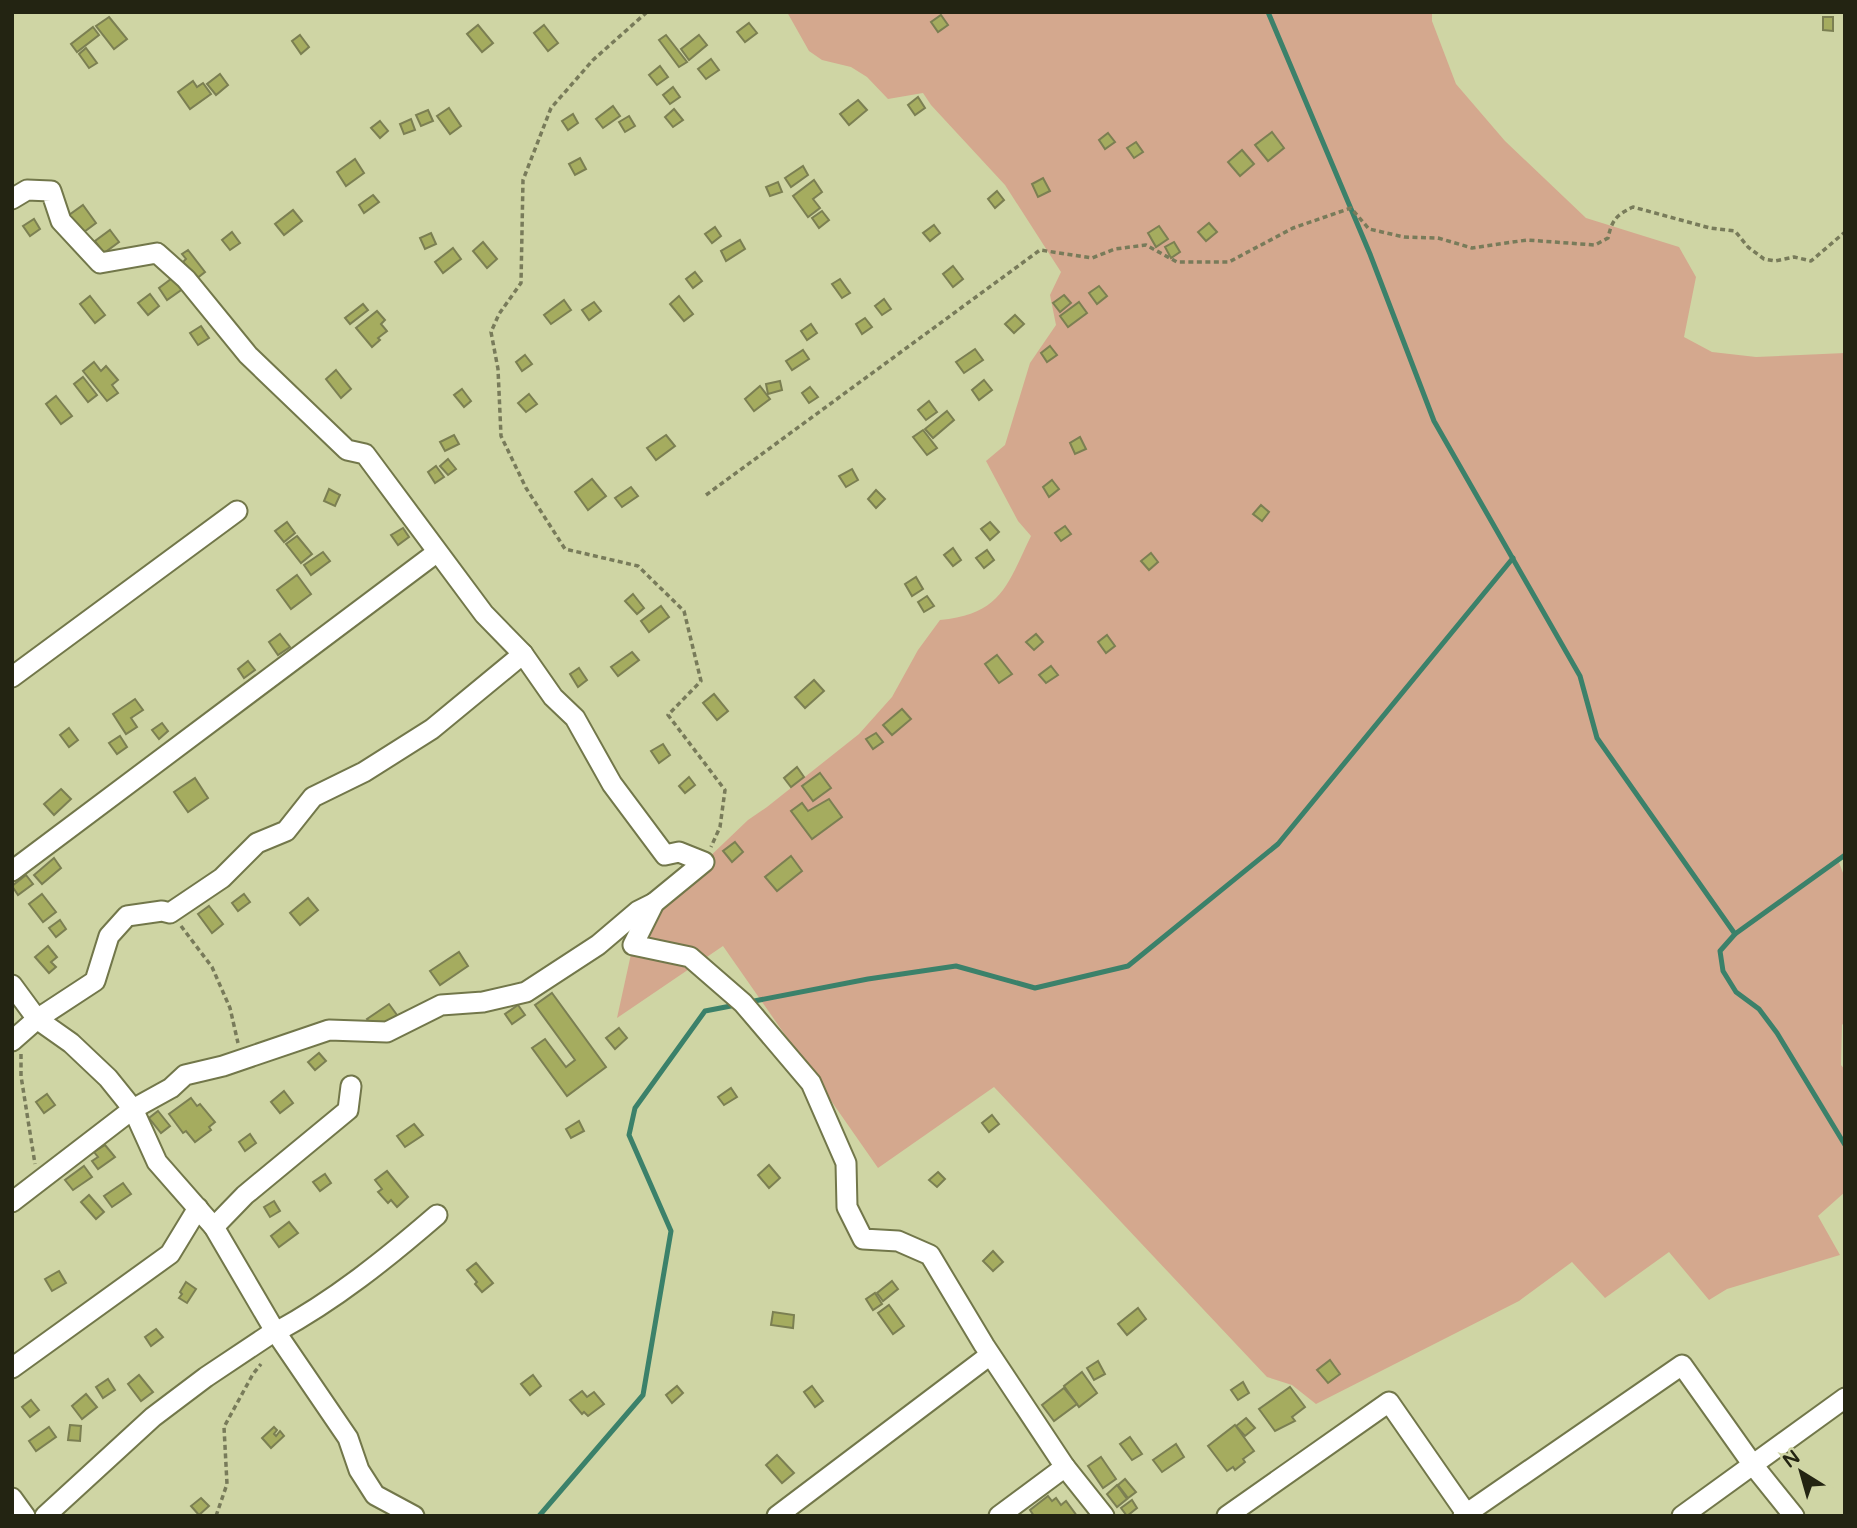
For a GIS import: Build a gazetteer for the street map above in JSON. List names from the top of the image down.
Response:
{
  "north": "top left"
}
